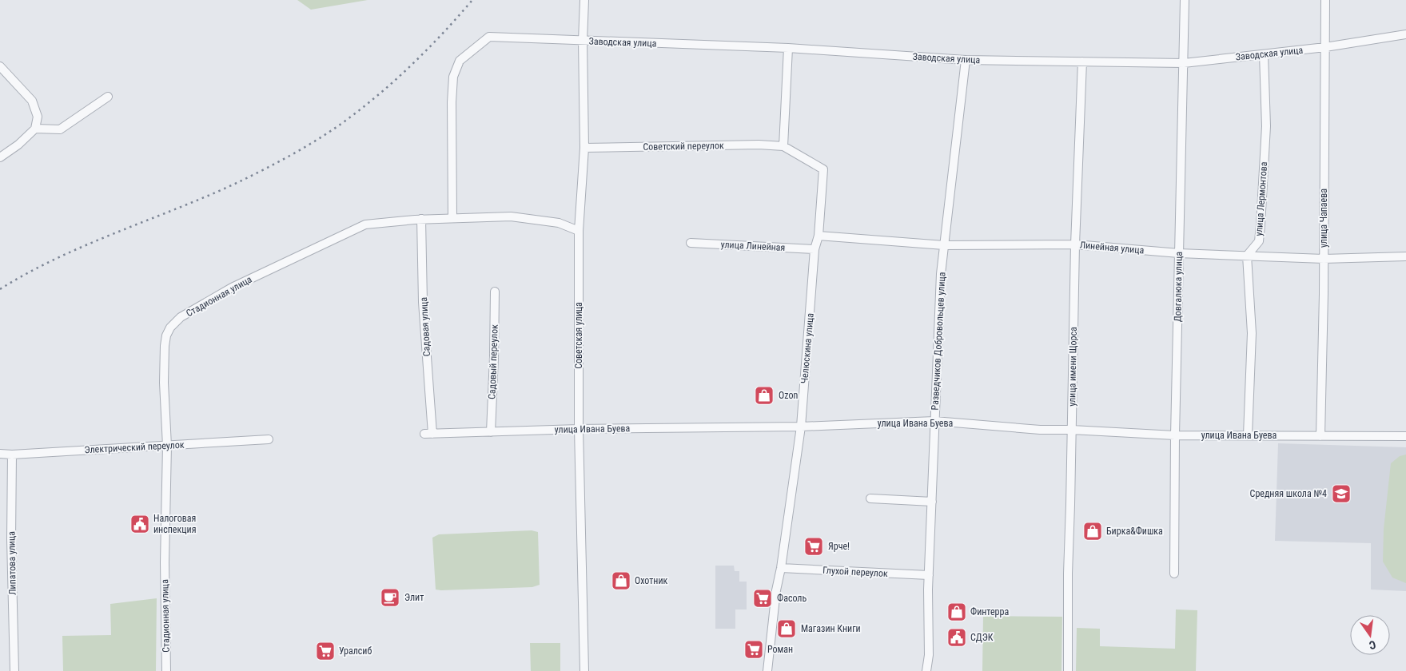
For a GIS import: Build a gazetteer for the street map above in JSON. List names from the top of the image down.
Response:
{
  "streets": {
    "street": [
      "Заводская улица",
      "Советский переулок",
      "улица Лермонтова",
      "улица Чапаева",
      "улица Линейная",
      "Линейная улица",
      "Довгалюка улица",
      "Стадионная улица",
      "Садовая улица",
      "Советская улица",
      "Разведчиков Добровольцев улица",
      "Челюскина улица",
      "Садовый переулок",
      "улица имени Щорса",
      "улица Ивана Буева",
      "Электрический переулок",
      "Липатова улица",
      "Глухой переулок"
    ]
  },
  "crossings": [
    ["Заводская улица", "улица Лермонтова"],
    ["Заводская улица", "улица Чапаева"],
    ["Заводская улица", "Довгалюка улица"],
    ["Заводская улица", "Стадионная улица"],
    ["Заводская улица", "Советская улица"],
    ["Заводская улица", "Разведчиков Добровольцев улица"],
    ["Заводская улица", "улица имени Щорса"],
    ["Советский переулок", "Советская улица"],
    ["Советский переулок", "Челюскина улица"],
    ["улица Лермонтова", "Линейная улица"],
    ["улица Чапаева", "Линейная улица"],
    ["улица Чапаева", "улица Ивана Буева"],
    ["улица Линейная", "Челюскина улица"],
    ["Линейная улица", "Довгалюка улица"],
    ["Линейная улица", "Разведчиков Добровольцев улица"],
    ["Линейная улица", "Челюскина улица"],
    ["Линейная улица", "улица имени Щорса"],
    ["Довгалюка улица", "улица Ивана Буева"],
    ["Стадионная улица", "Садовая улица"],
    ["Стадионная улица", "Советская улица"],
    ["Стадионная улица", "Электрический переулок"],
    ["Садовая улица", "улица Ивана Буева"],
    ["Советская улица", "улица Ивана Буева"],
    ["Разведчиков Добровольцев улица", "улица Ивана Буева"],
    ["Разведчиков Добровольцев улица", "Глухой переулок"],
    ["Челюскина улица", "улица Ивана Буева"],
    ["Челюскина улица", "Глухой переулок"],
    ["Садовый переулок", "улица Ивана Буева"],
    ["улица имени Щорса", "улица Ивана Буева"],
    ["Электрический переулок", "Липатова улица"]
  ],
  "places": {
    "shop": [
      "Ozon",
      "Бирка&Фишка",
      "Охотник",
      "Финтерра",
      "Магазин Книги"
    ],
    "school or university": ["Средняя школа №4"],
    "public building": ["Налоговая инспекция", "СДЭК"],
    "supermarket": [
      "Ярче!",
      "Фасоль",
      "Роман",
      "Уралсиб"
    ],
    "cafe": ["Элит"]
  },
  "north": "bottom"
}
